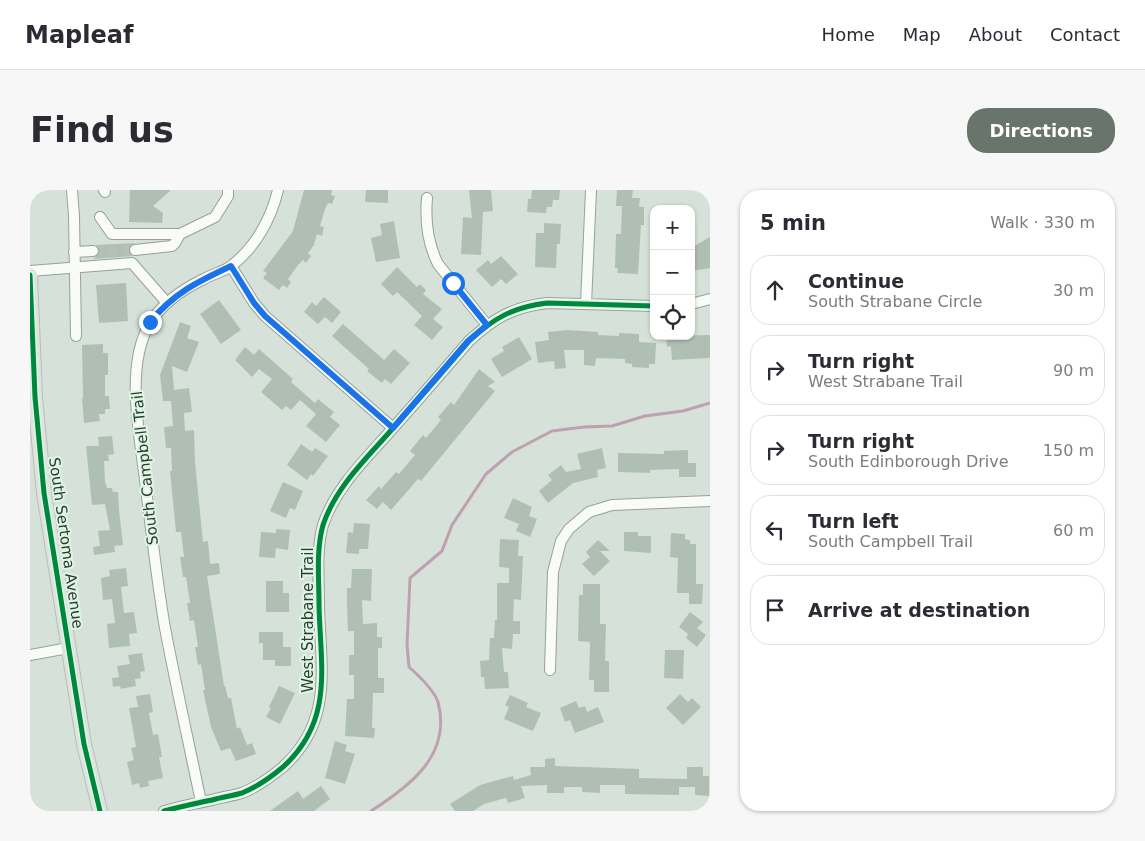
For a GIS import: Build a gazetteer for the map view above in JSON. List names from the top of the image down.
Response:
{
  "streets": {
    "main road": ["South Sertoma Avenue"],
    "street": ["South Campbell Trail", "West Strabane Trail"]
  },
  "crossings": [
    ["South Campbell Trail", "West Strabane Trail"]
  ],
  "page": {
    "header": "Mapleaf",
    "nav": [
      "Home",
      "Map",
      "About",
      "Contact"
    ],
    "buttons": "Directions",
    "title": "Find us",
    "heading": ["5 min", "Walk · 330 m"],
    "map_buttons": ["+", "−"],
    "list": [
      ["Continue", "South Strabane Circle", "30 m"],
      ["Turn right", "West Strabane Trail", "90 m"],
      ["Turn right", "South Edinborough Drive", "150 m"],
      ["Turn left", "South Campbell Trail", "60 m"],
      "Arrive at destination"
    ]
  }
}
